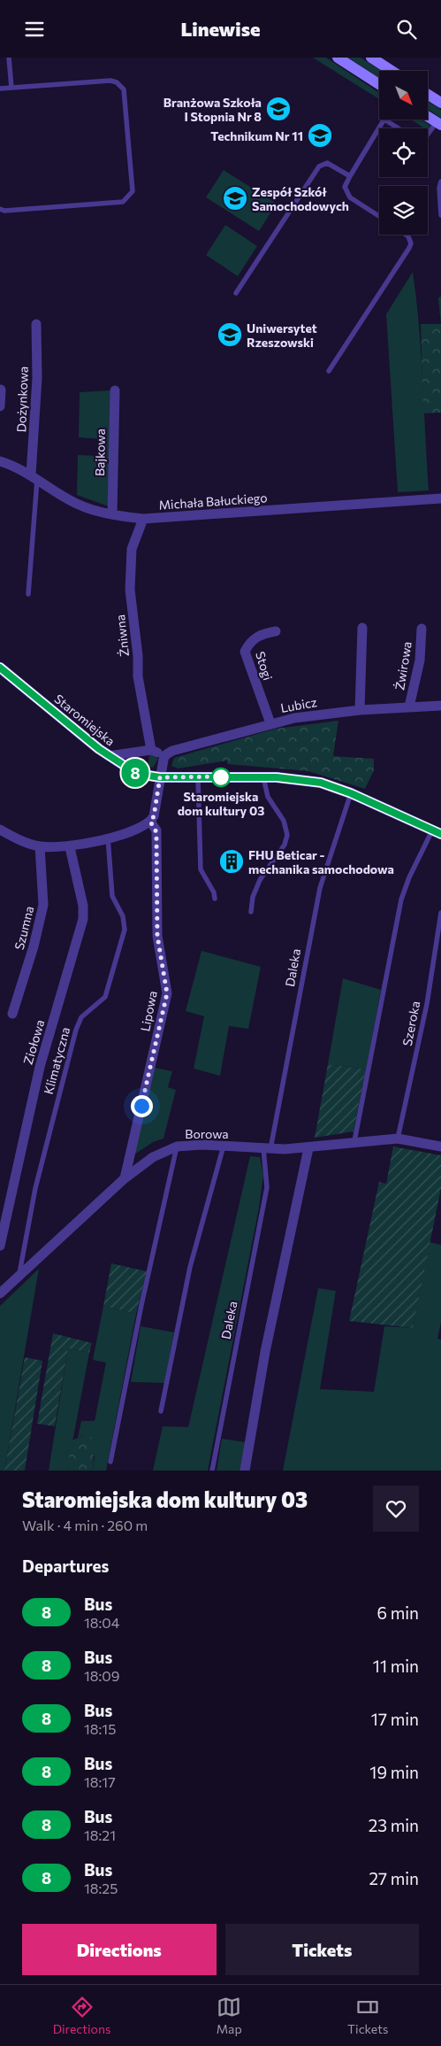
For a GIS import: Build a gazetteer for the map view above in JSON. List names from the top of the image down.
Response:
{
  "streets": {
    "street": [
      "Dożynkowa",
      "Bajkowa",
      "Michała Bałuckiego",
      "Żniwna",
      "Stogi",
      "Żwirowa",
      "Lubicz",
      "Staromiejska",
      "Szumna",
      "Lipowa",
      "Ziołowa",
      "Borowa"
    ],
    "lane": ["Daleka", "Szeroka", "Klimatyczna"]
  },
  "crossings": [
    ["Dożynkowa", "Michała Bałuckiego"],
    ["Bajkowa", "Michała Bałuckiego"],
    ["Michała Bałuckiego", "Żniwna"],
    ["Stogi", "Lubicz"],
    ["Żwirowa", "Lubicz"],
    ["Staromiejska", "Daleka"],
    ["Daleka", "Borowa"],
    ["Lipowa", "Borowa"],
    ["Szeroka", "Borowa"],
    ["Klimatyczna", "Borowa"]
  ],
  "places": {
    "school or university": [
      "Branżowa Szkoła I Stopnia Nr 8",
      "Technikum Nr 11",
      "Zespół Szkół Samochodowych",
      "Uniwersytet Rzeszowski"
    ],
    "other": ["Staromiejska dom kultury 03"],
    "building": ["FHU Beticar - mechanika samochodowa"]
  },
  "lines": ["bus line 8"],
  "north": "bottom right",
  "page": {
    "header": "Linewise",
    "on_map": "8",
    "heading": [
      ["Staromiejska dom kultury 03", "Walk · 4 min · 260 m"],
      "Departures"
    ],
    "list": [
      {
        "mark": "8",
        "name": "Bus",
        "note": "18:04",
        "value": "6 min"
      },
      {
        "mark": "8",
        "name": "Bus",
        "note": "18:09",
        "value": "11 min"
      },
      {
        "mark": "8",
        "name": "Bus",
        "note": "18:15",
        "value": "17 min"
      },
      {
        "mark": "8",
        "name": "Bus",
        "note": "18:17",
        "value": "19 min"
      },
      {
        "mark": "8",
        "name": "Bus",
        "note": "18:21",
        "value": "23 min"
      },
      {
        "mark": "8",
        "name": "Bus",
        "note": "18:25",
        "value": "27 min"
      }
    ],
    "buttons": ["Directions", "Tickets"],
    "tabs": ["Directions", "Map", "Tickets"]
  }
}
